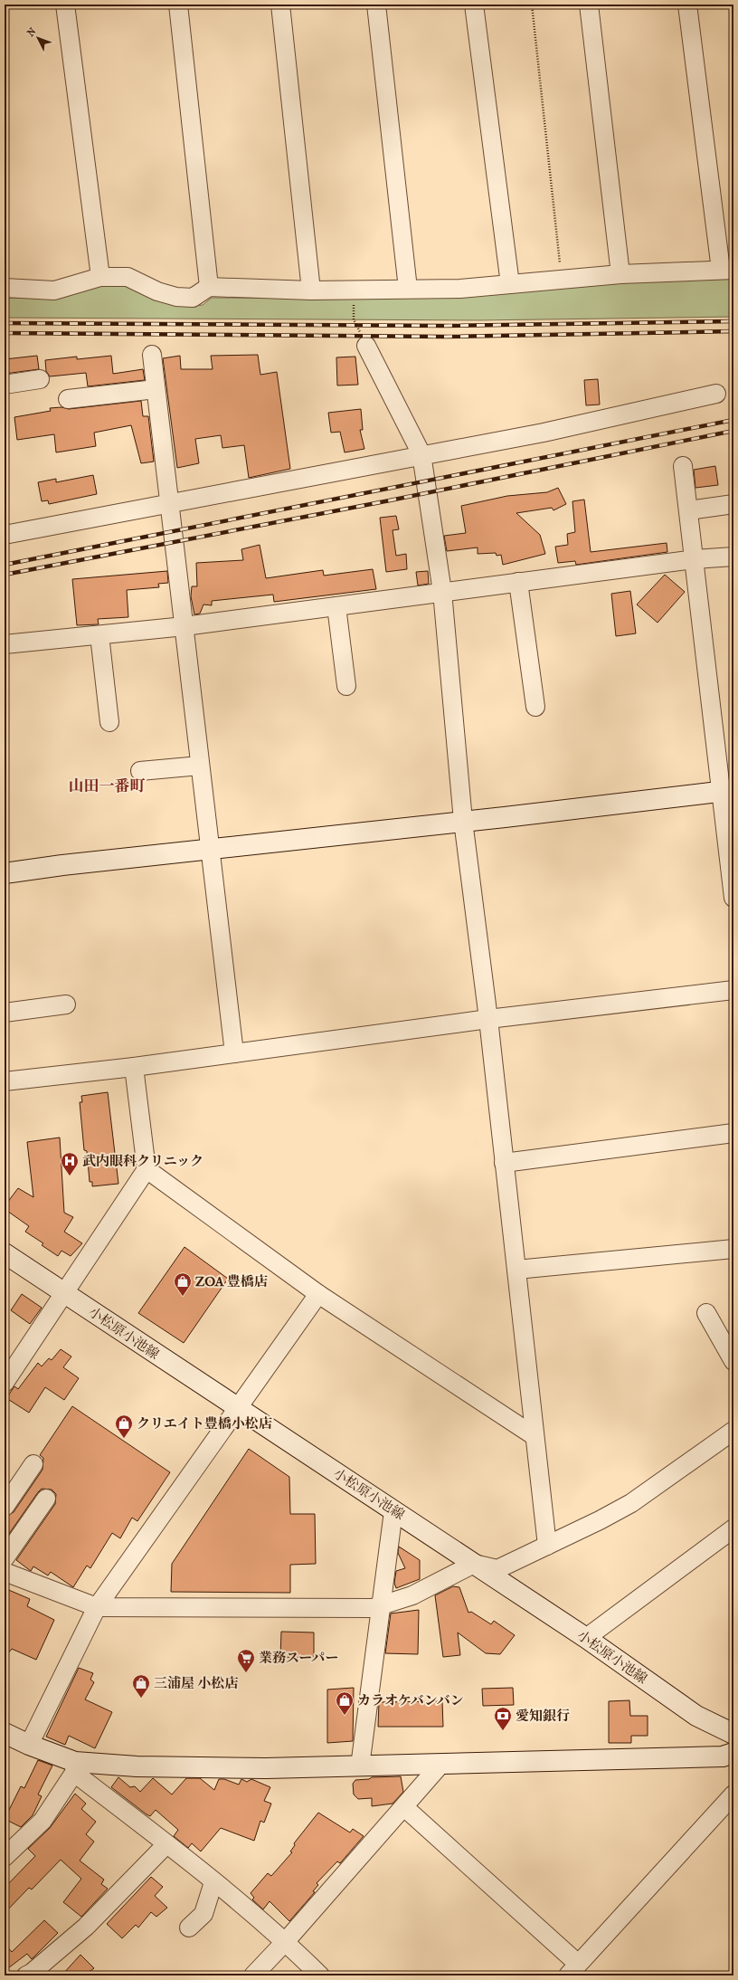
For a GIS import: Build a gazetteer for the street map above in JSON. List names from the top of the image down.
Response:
{
  "streets": {
    "street": ["小松原小池線"]
  },
  "districts": ["山田一番町"],
  "places": {
    "hospital": ["武内眼科クリニック"],
    "shop": [
      "ZOA 豊橋店",
      "クリエイト豊橋小松店",
      "三浦屋 小松店",
      "カラオケバンバン"
    ],
    "supermarket": ["業務スーパー"],
    "bank": ["愛知銀行"]
  },
  "north": "top left"
}
